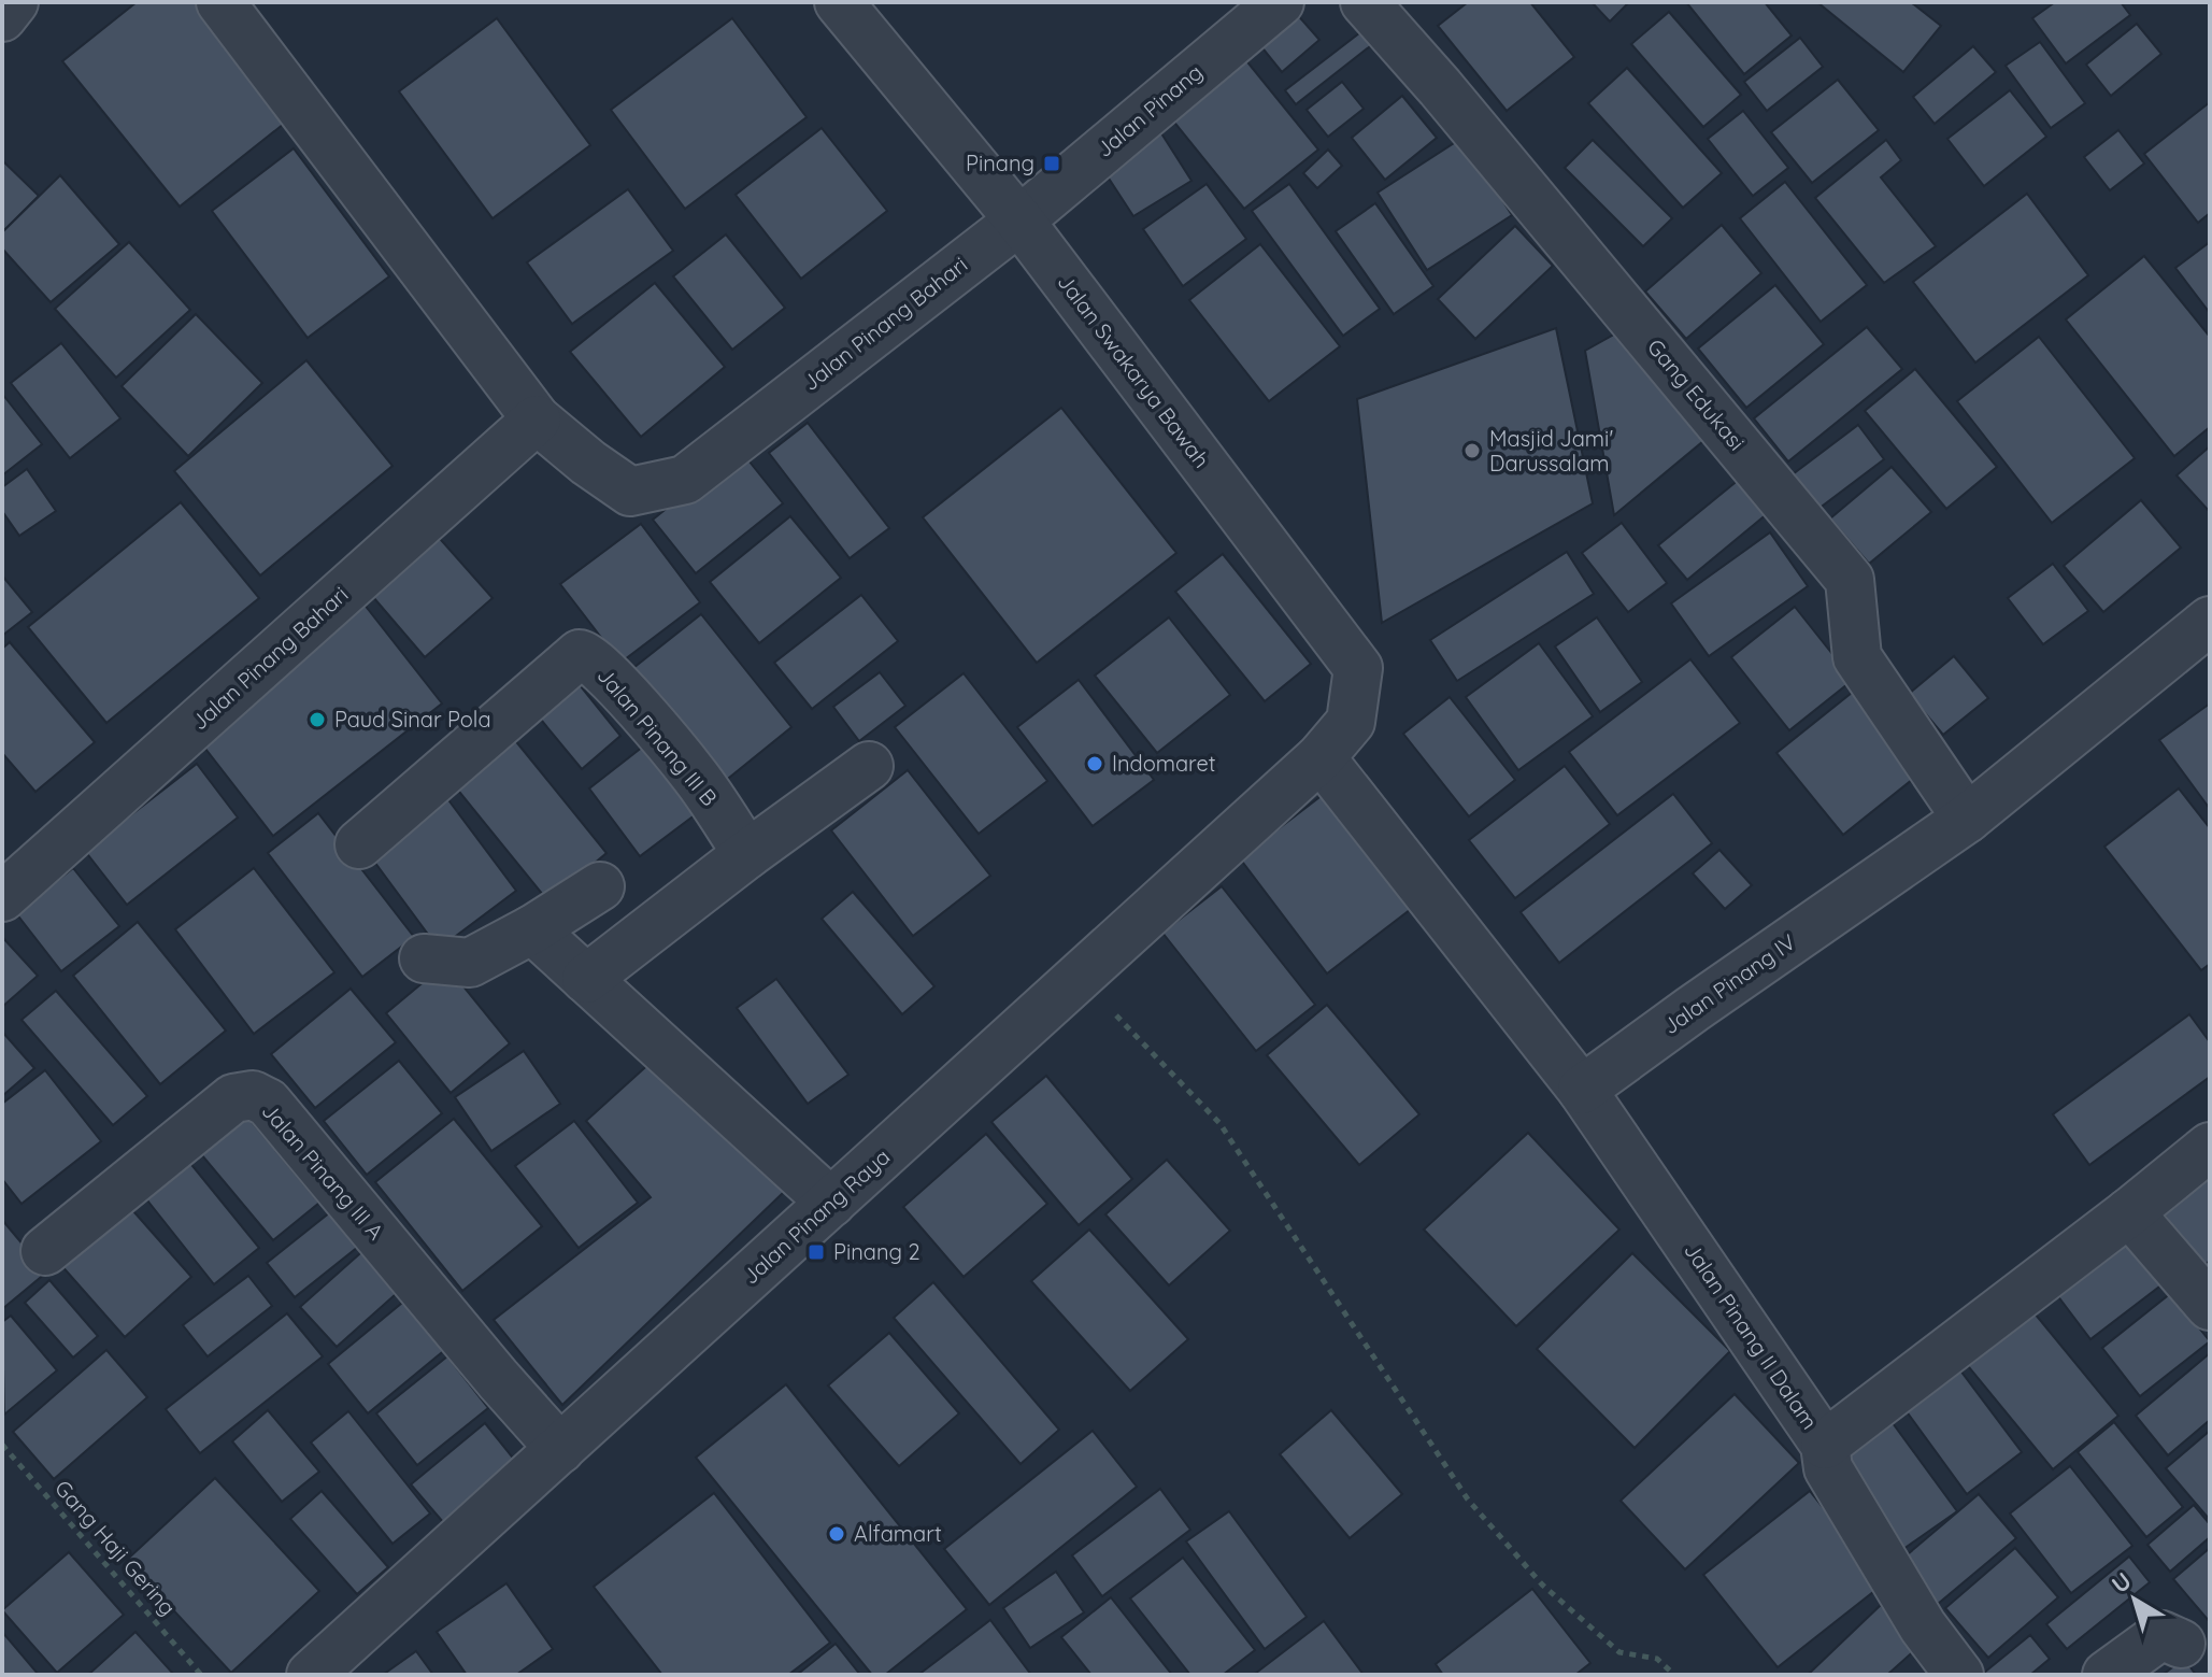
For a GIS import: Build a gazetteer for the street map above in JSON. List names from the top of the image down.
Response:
{
  "streets": {
    "street": [
      "Jalan Pinang",
      "Jalan Pinang Bahari",
      "Jalan Swakarya Bawah",
      "Gang Edukasi",
      "Jalan Pinang III B",
      "Jalan Pinang IV",
      "Jalan Pinang III A",
      "Jalan Pinang Raya",
      "Jalan Pinang II Dalam"
    ],
    "path": ["Gang Haji Gering"]
  },
  "crossings": [
    ["Jalan Pinang", "Jalan Pinang Bahari"],
    ["Jalan Pinang", "Jalan Swakarya Bawah"],
    ["Jalan Pinang Bahari", "Jalan Swakarya Bawah"],
    ["Jalan Swakarya Bawah", "Jalan Pinang Raya"],
    ["Gang Edukasi", "Jalan Pinang IV"],
    ["Jalan Pinang IV", "Jalan Pinang II Dalam"],
    ["Jalan Pinang III A", "Jalan Pinang Raya"]
  ],
  "places": {
    "transit": ["Pinang", "Pinang 2"],
    "other": [
      "Masjid Jami' Darussalam",
      "Paud Sinar Pola",
      "Indomaret",
      "Alfamart"
    ]
  },
  "north": "top left"
}
